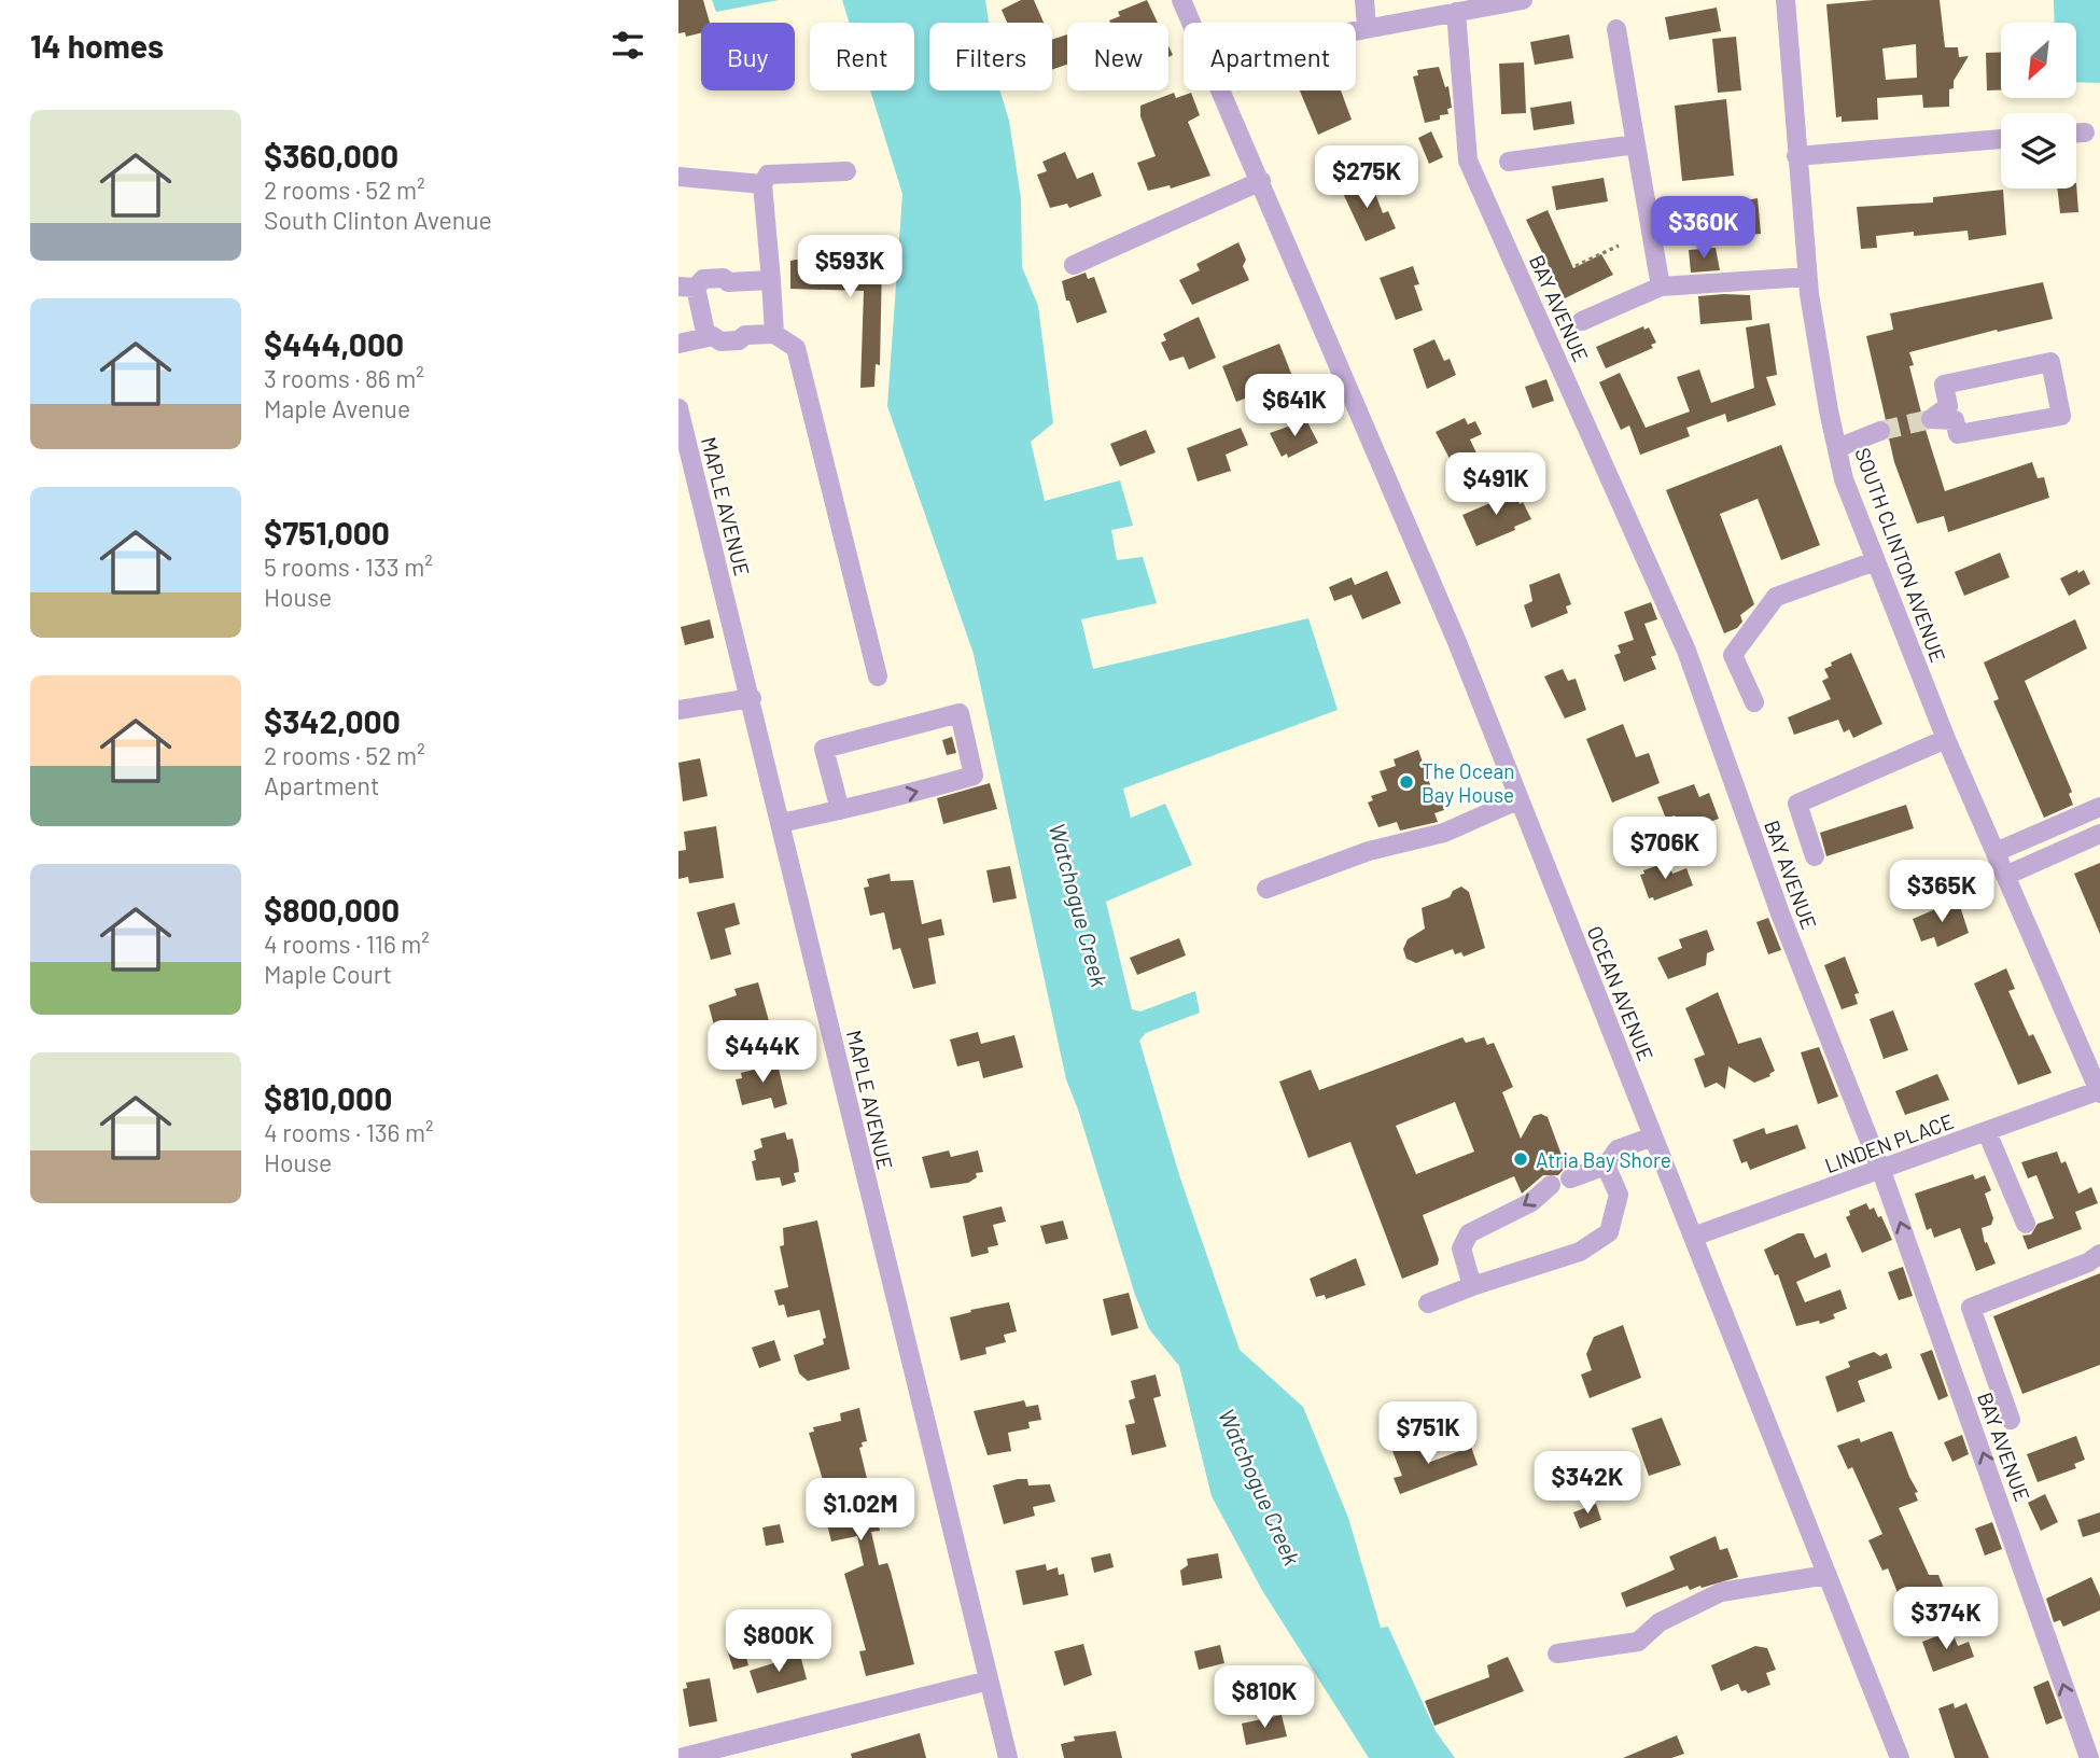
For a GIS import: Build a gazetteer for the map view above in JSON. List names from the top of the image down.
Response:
{
  "streets": {
    "street": [
      "BAY AVENUE",
      "MAPLE AVENUE",
      "SOUTH CLINTON AVENUE",
      "OCEAN AVENUE",
      "LINDEN PLACE"
    ]
  },
  "crossings": [
    ["BAY AVENUE", "LINDEN PLACE"],
    ["SOUTH CLINTON AVENUE", "LINDEN PLACE"],
    ["OCEAN AVENUE", "LINDEN PLACE"]
  ],
  "water": ["Watchogue Creek"],
  "places": ["The Ocean Bay House", "Atria Bay Shore"],
  "north": "bottom left",
  "page": {
    "heading": "14 homes",
    "chip": [
      "Buy",
      "Rent",
      "Filters",
      "New",
      "Apartment"
    ],
    "list": [
      {
        "name": "$360,000",
        "note": "2 rooms · 52 m² · South Clinton Avenue"
      },
      {
        "name": "$444,000",
        "note": "3 rooms · 86 m² · Maple Avenue"
      },
      {
        "name": "$751,000",
        "note": "5 rooms · 133 m² · House"
      },
      {
        "name": "$342,000",
        "note": "2 rooms · 52 m² · Apartment"
      },
      {
        "name": "$800,000",
        "note": "4 rooms · 116 m² · Maple Court"
      },
      {
        "name": "$810,000",
        "note": "4 rooms · 136 m² · House"
      }
    ],
    "price": [
      "$275K",
      "$360K",
      "$593K",
      "$641K",
      "$491K",
      "$706K",
      "$365K",
      "$444K",
      "$751K",
      "$342K",
      "$1.02M",
      "$374K",
      "$800K",
      "$810K"
    ]
  }
}
